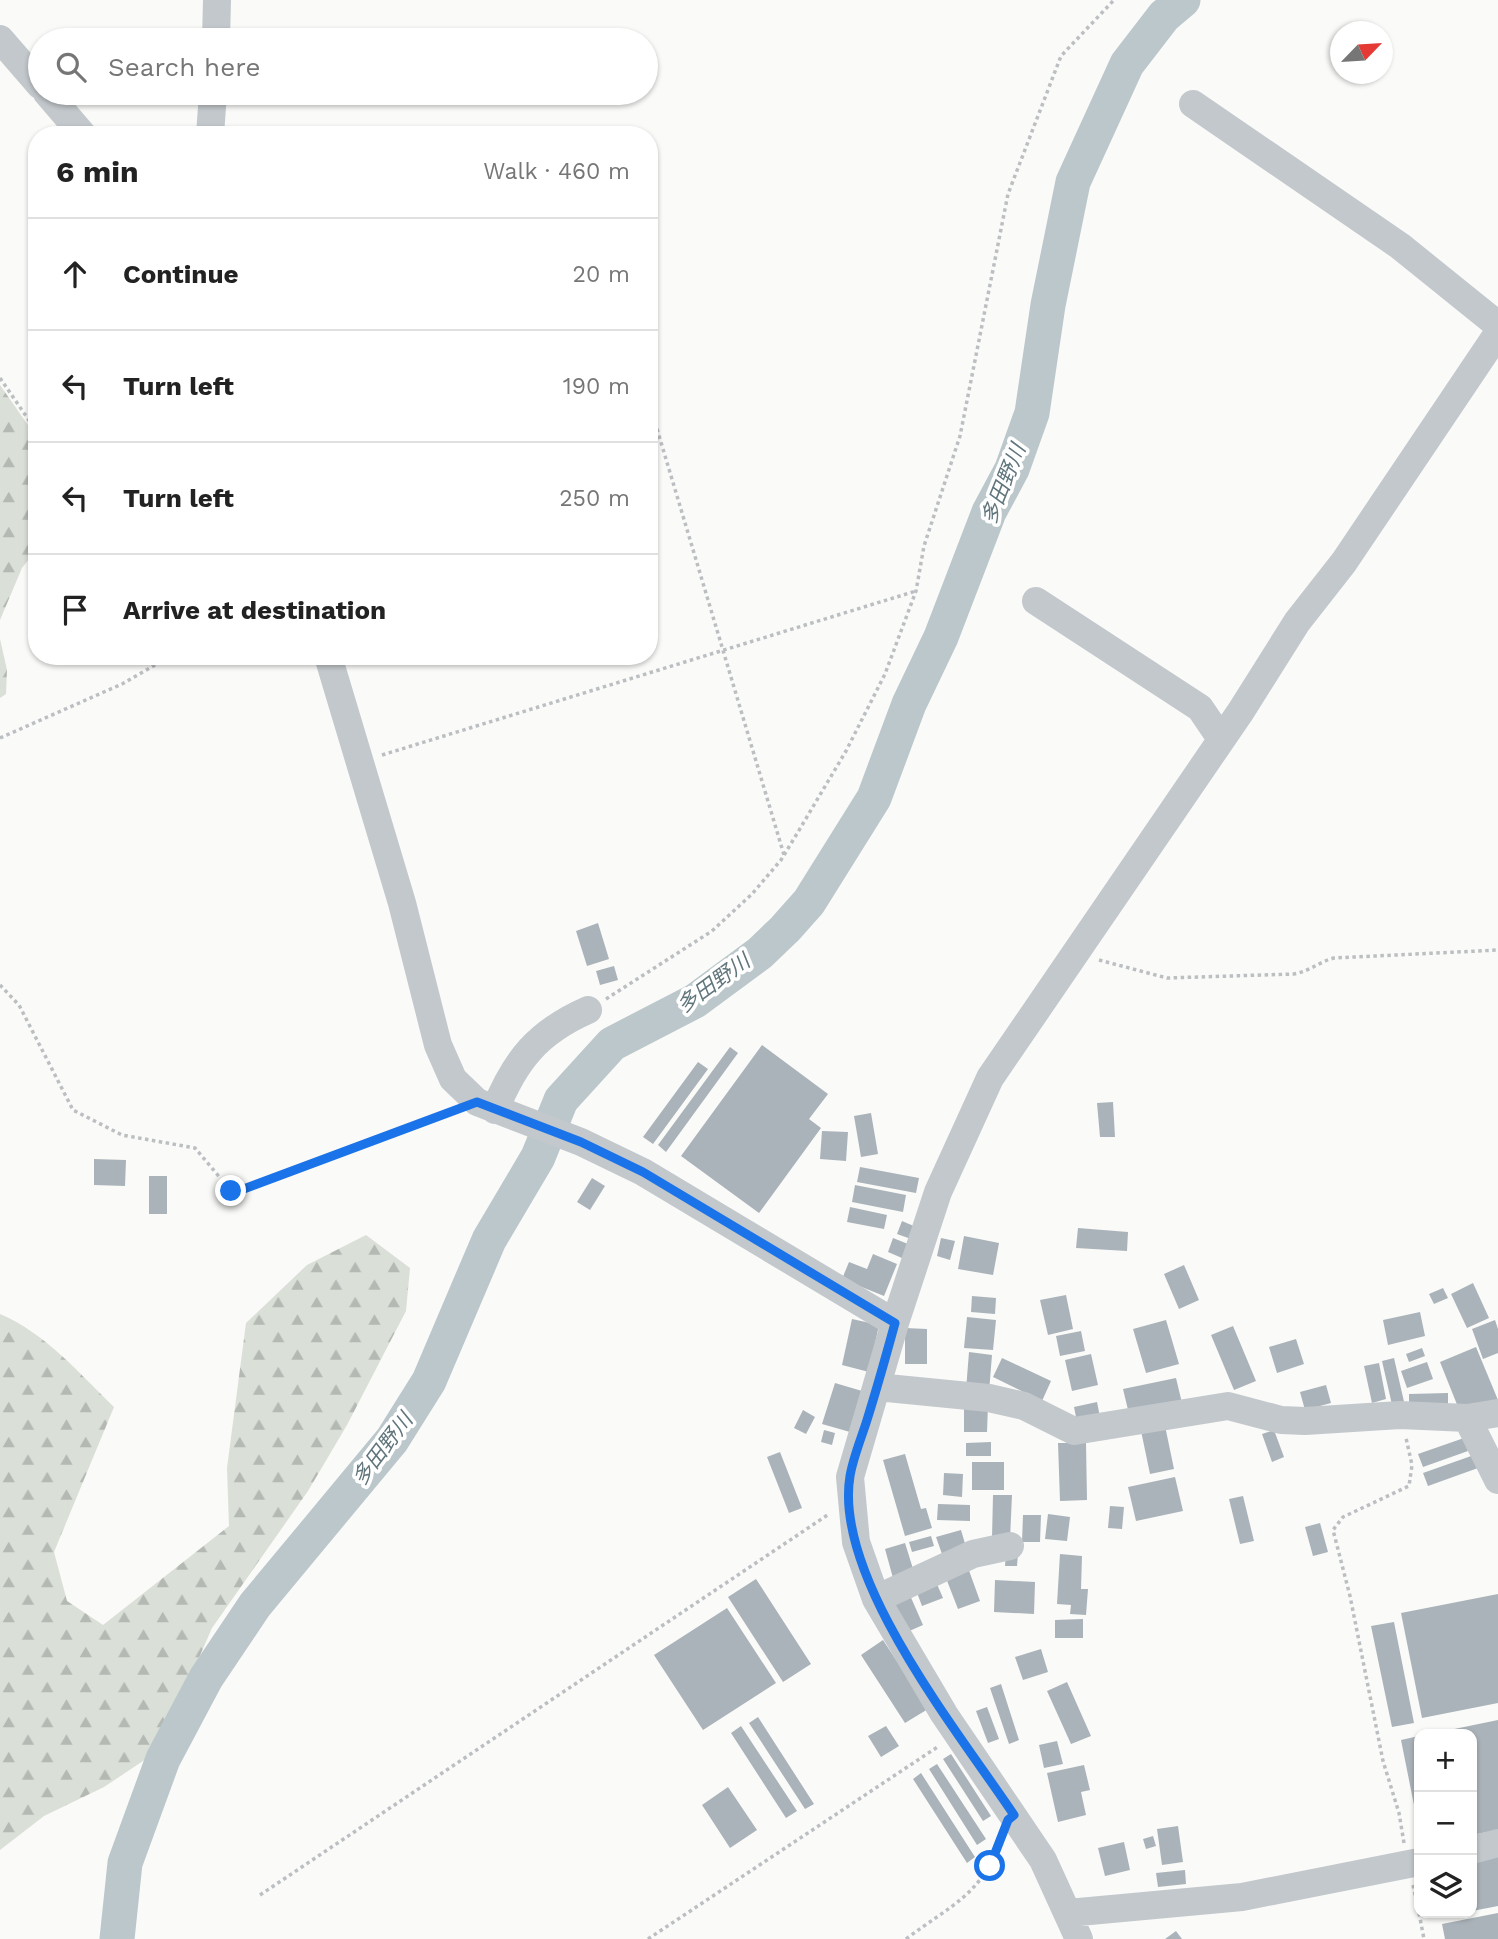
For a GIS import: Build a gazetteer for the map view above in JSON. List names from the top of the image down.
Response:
{
  "water": ["多田野川"],
  "north": "top right",
  "page": {
    "search": "Search here",
    "heading": ["6 min", "Walk · 460 m"],
    "list": [
      ["Continue", "20 m"],
      ["Turn left", "190 m"],
      ["Turn left", "250 m"],
      "Arrive at destination"
    ],
    "map_buttons": ["+", "−"]
  }
}
